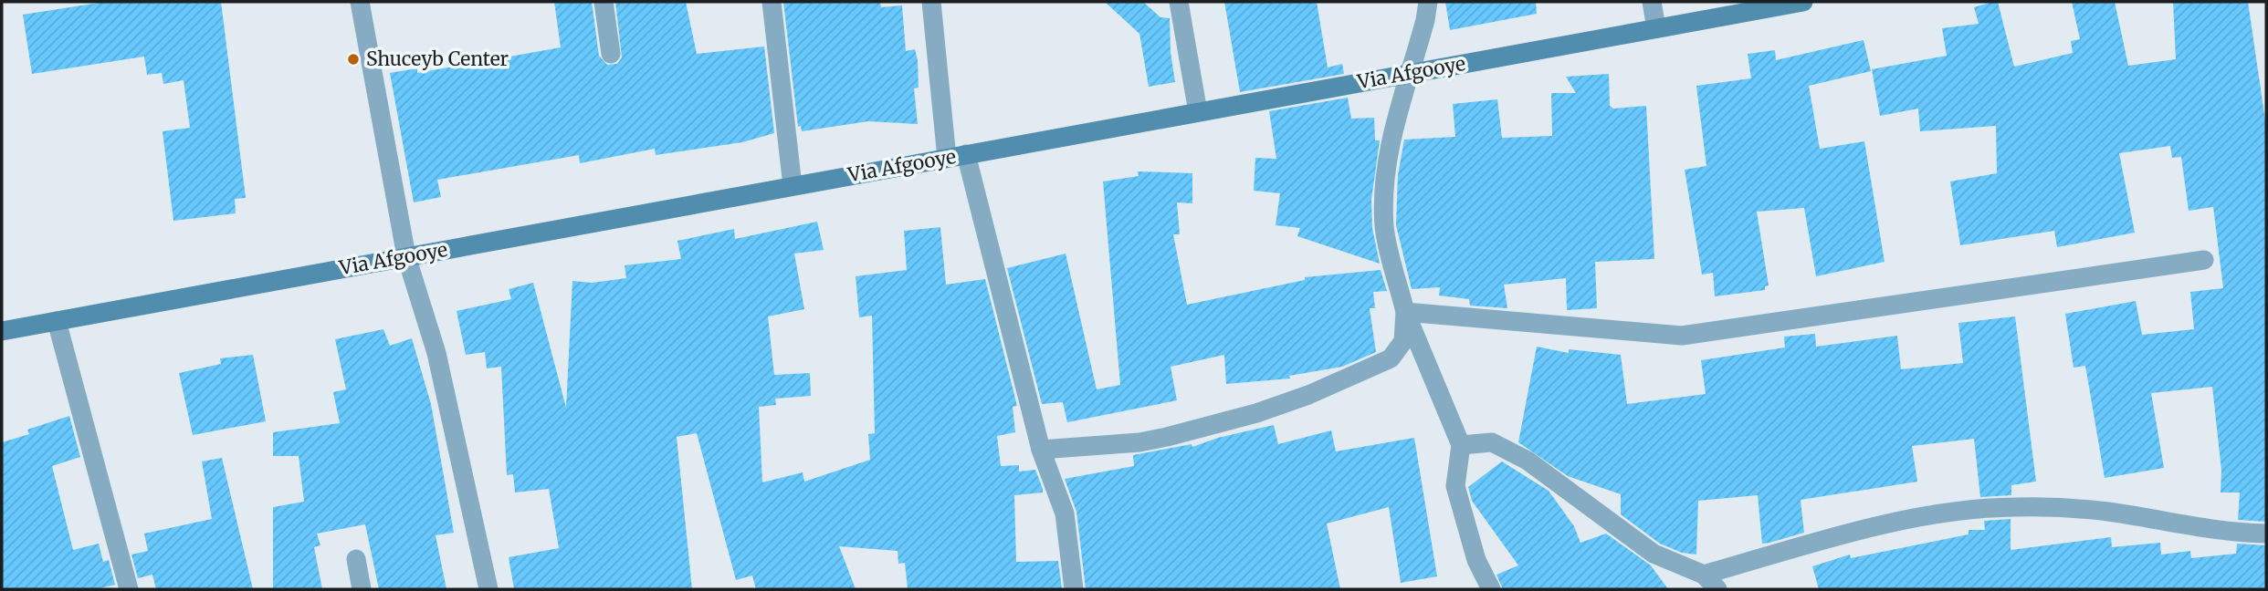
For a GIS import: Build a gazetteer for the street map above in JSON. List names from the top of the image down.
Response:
{
  "streets": {
    "main road": ["Via Afgooye"]
  },
  "places": ["Shuceyb Center"]
}
